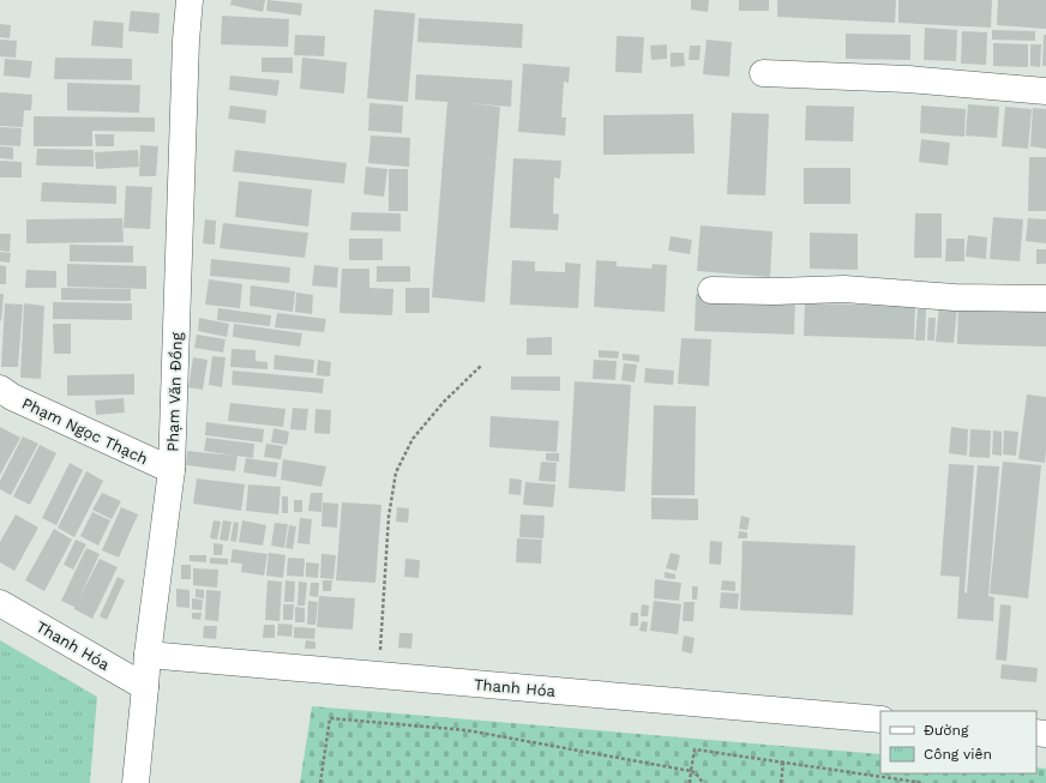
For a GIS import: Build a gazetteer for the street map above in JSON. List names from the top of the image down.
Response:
{
  "streets": {
    "street": ["Phạm Văn Đồng", "Phạm Ngọc Thạch", "Thanh Hóa"]
  },
  "crossings": [
    ["Phạm Văn Đồng", "Phạm Ngọc Thạch"],
    ["Phạm Văn Đồng", "Thanh Hóa"]
  ],
  "legend": ["Đường", "Công viên"]
}
